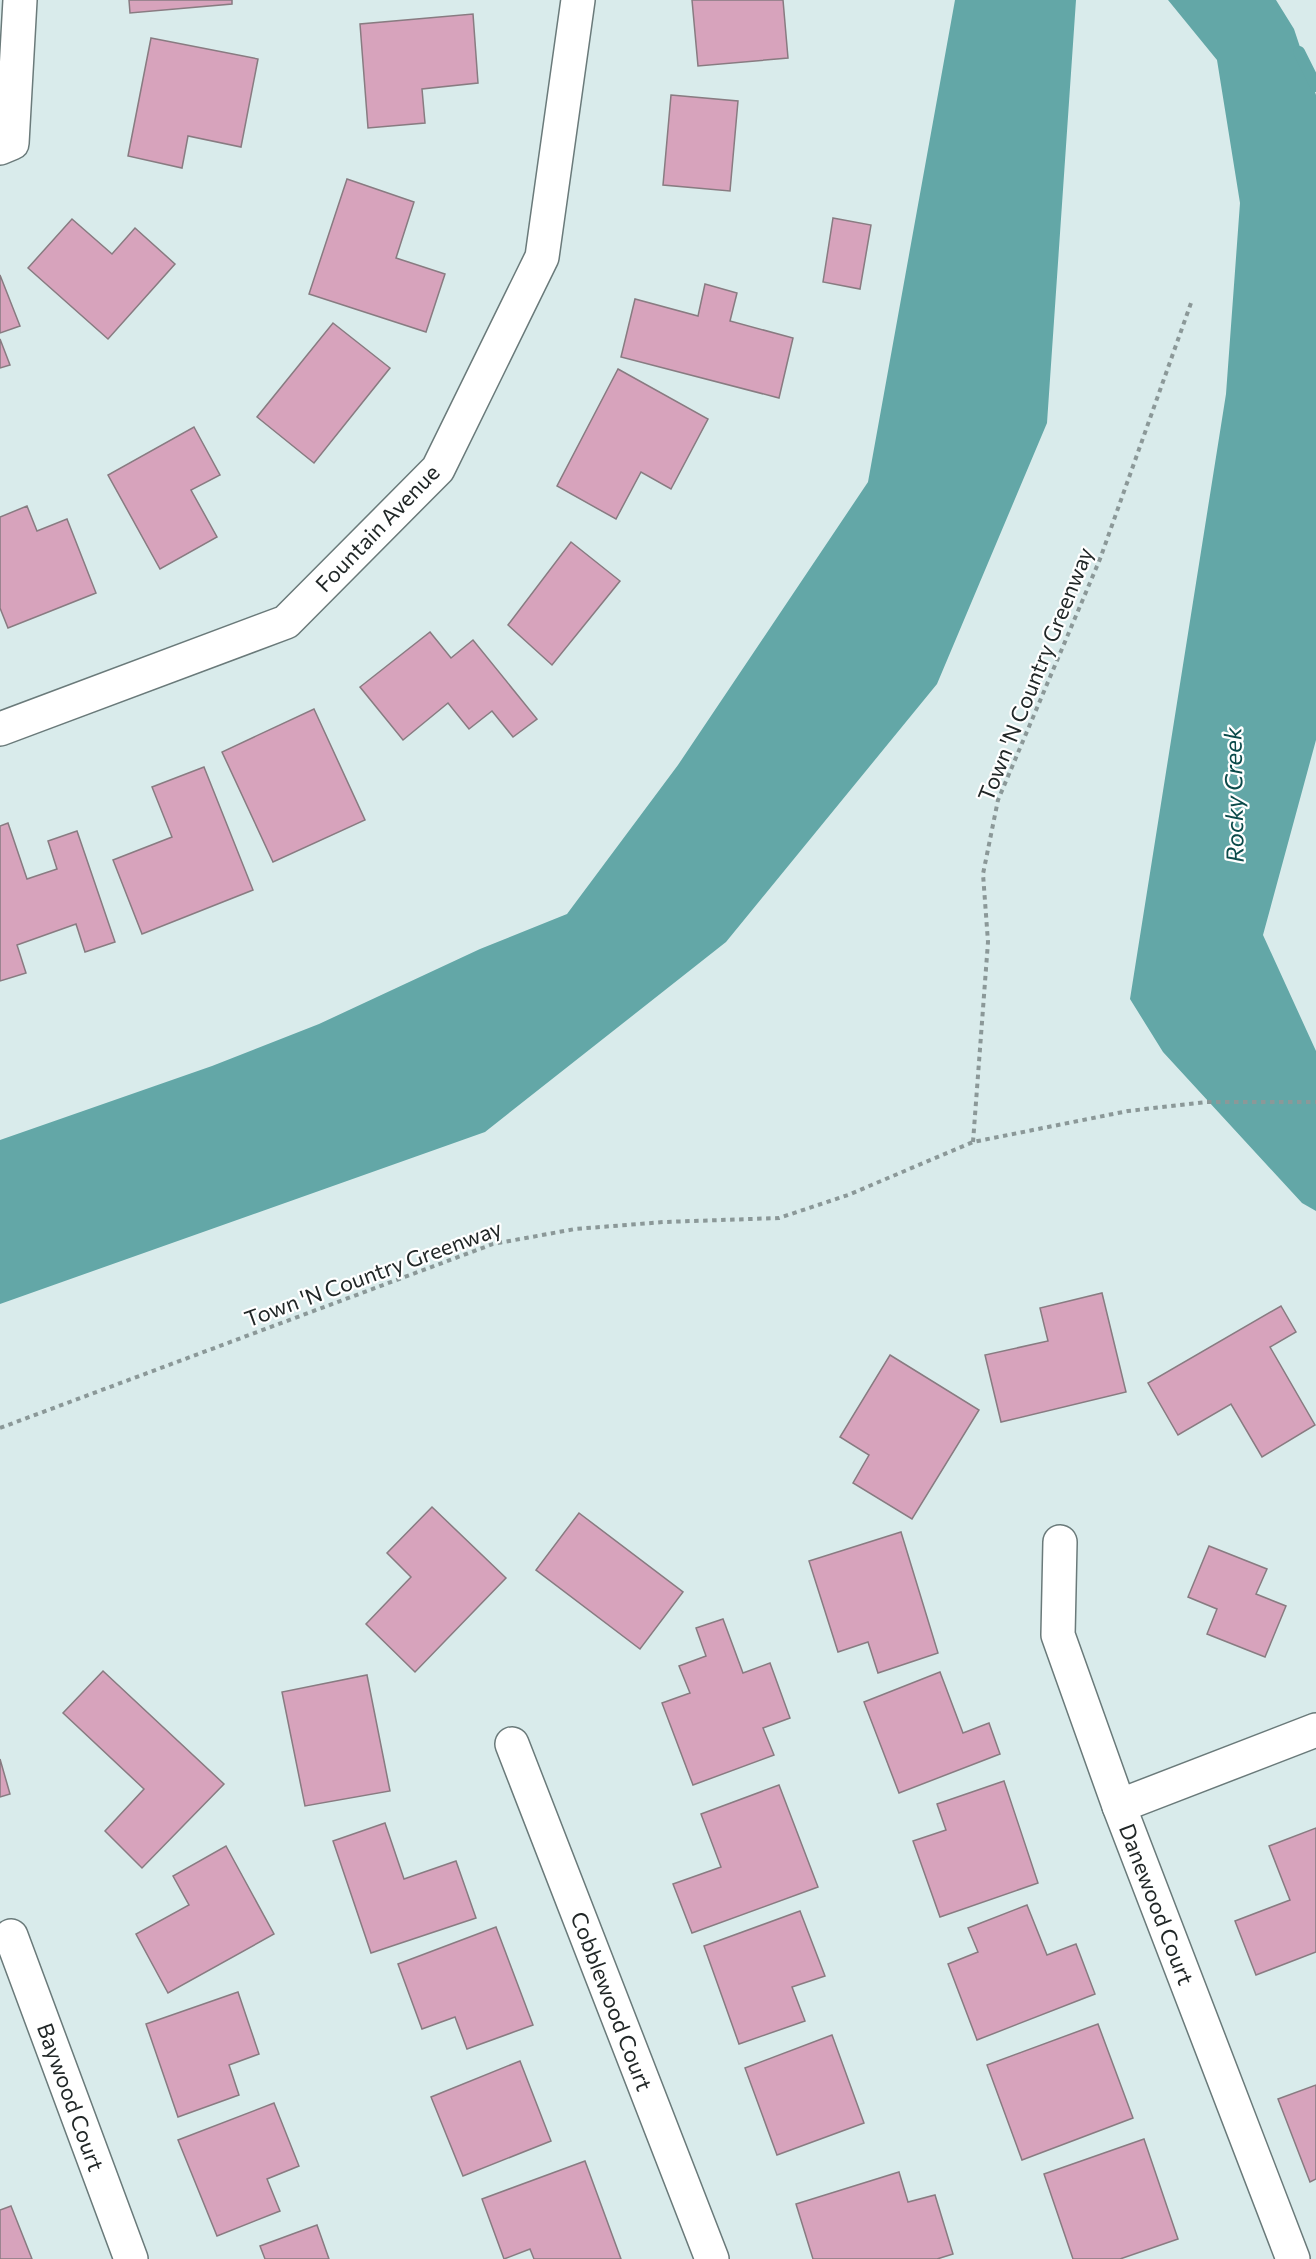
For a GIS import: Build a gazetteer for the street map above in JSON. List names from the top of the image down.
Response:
{
  "streets": {
    "street": [
      "Fountain Avenue",
      "Danewood Court",
      "Cobblewood Court",
      "Baywood Court"
    ],
    "path": ["Town 'N Country Greenway"]
  },
  "water": ["Rocky Creek"]
}
